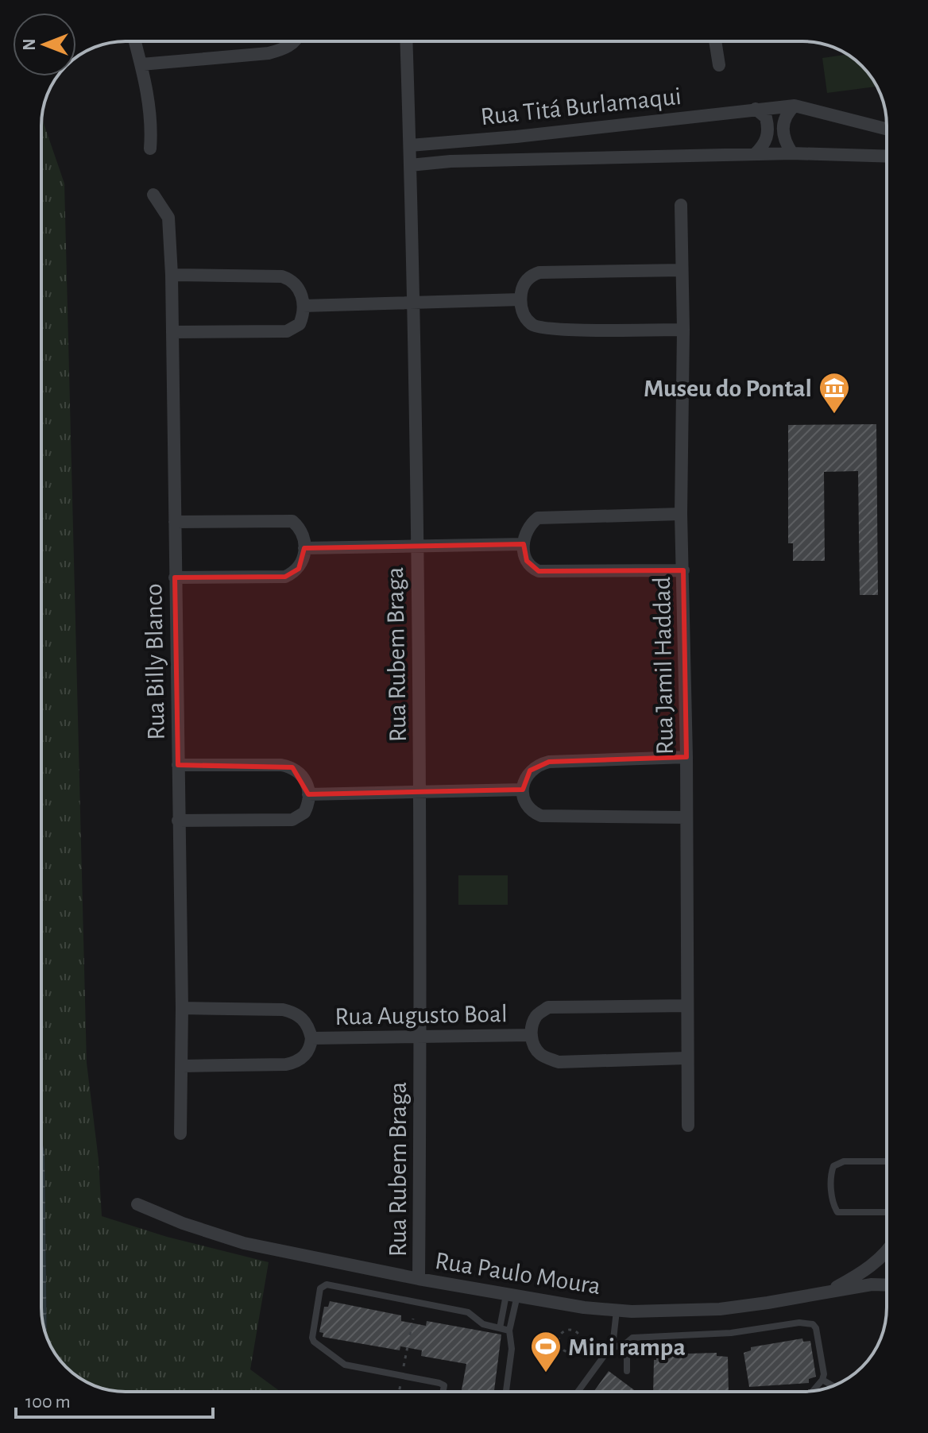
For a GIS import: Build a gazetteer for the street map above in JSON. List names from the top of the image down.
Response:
{
  "streets": {
    "street": [
      "Rua Titá Burlamaqui",
      "Rua Rubem Braga",
      "Rua Billy Blanco",
      "Rua Jamil Haddad",
      "Rua Augusto Boal",
      "Rua Paulo Moura"
    ]
  },
  "crossings": [
    ["Rua Titá Burlamaqui", "Rua Rubem Braga"],
    ["Rua Rubem Braga", "Rua Augusto Boal"],
    ["Rua Rubem Braga", "Rua Paulo Moura"],
    ["Rua Billy Blanco", "Rua Augusto Boal"],
    ["Rua Jamil Haddad", "Rua Augusto Boal"]
  ],
  "places": {
    "museum": ["Museu do Pontal"],
    "sports": ["Mini rampa"]
  },
  "scale_bar": "100 m",
  "north": "left"
}
